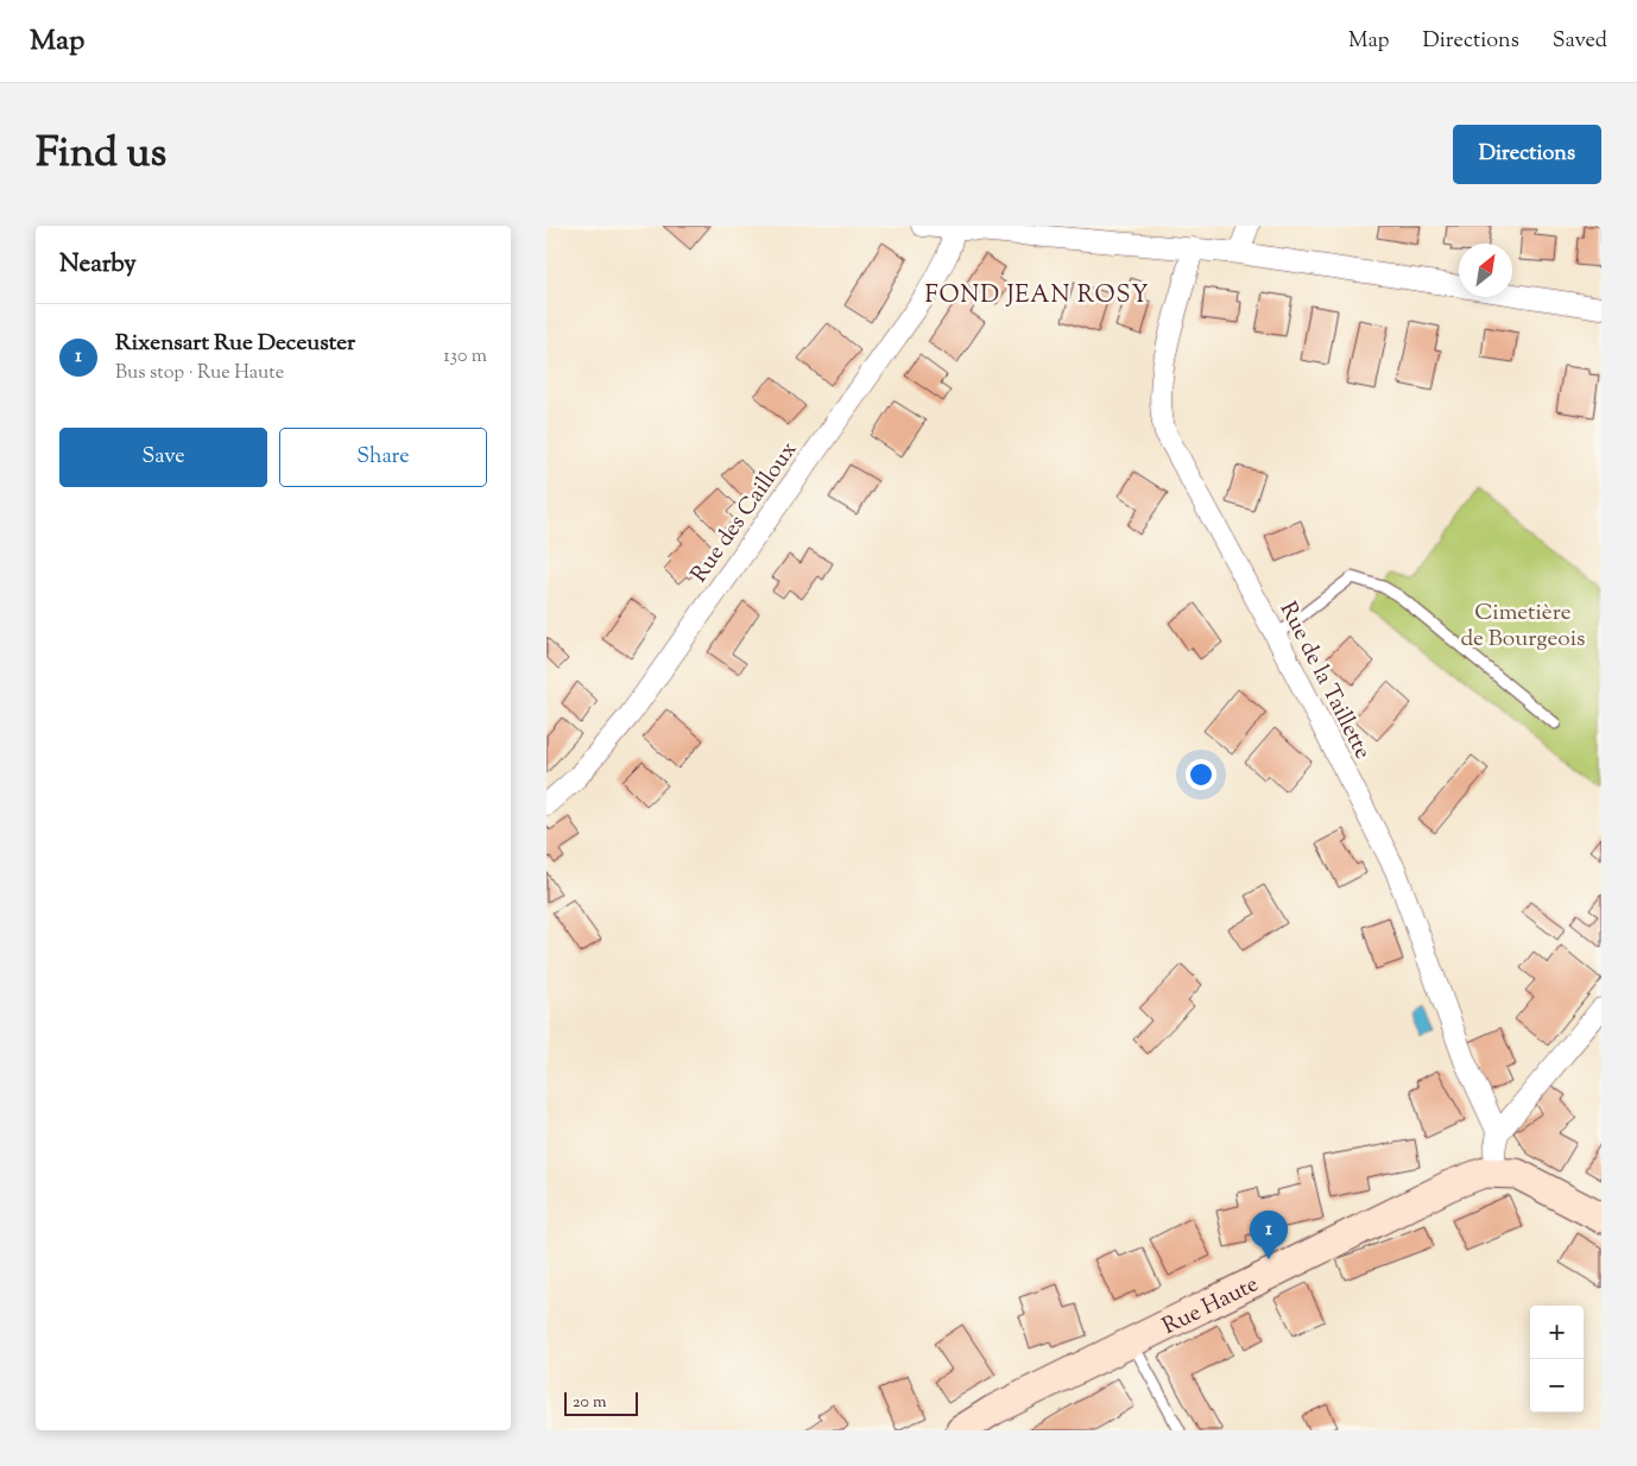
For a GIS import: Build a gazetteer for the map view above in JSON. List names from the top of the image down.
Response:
{
  "streets": {
    "street": ["Rue des Cailloux", "Rue de la Taillette", "Rue Haute"]
  },
  "districts": ["FOND JEAN ROSY"],
  "parks": ["Cimetière de Bourgeois"],
  "scale_bar": "20 m",
  "north": "top right",
  "page": {
    "header": "Map",
    "nav": ["Map", "Directions", "Saved"],
    "title": "Find us",
    "buttons": [
      "Directions",
      ["Save", "Share"]
    ],
    "heading": "Nearby",
    "list": [
      {
        "mark": "1",
        "name": "Rixensart Rue Deceuster",
        "note": "Bus stop · Rue Haute",
        "value": "130 m"
      }
    ],
    "pins": "1",
    "map_buttons": ["+", "−"],
    "scale": "20 m"
  }
}
